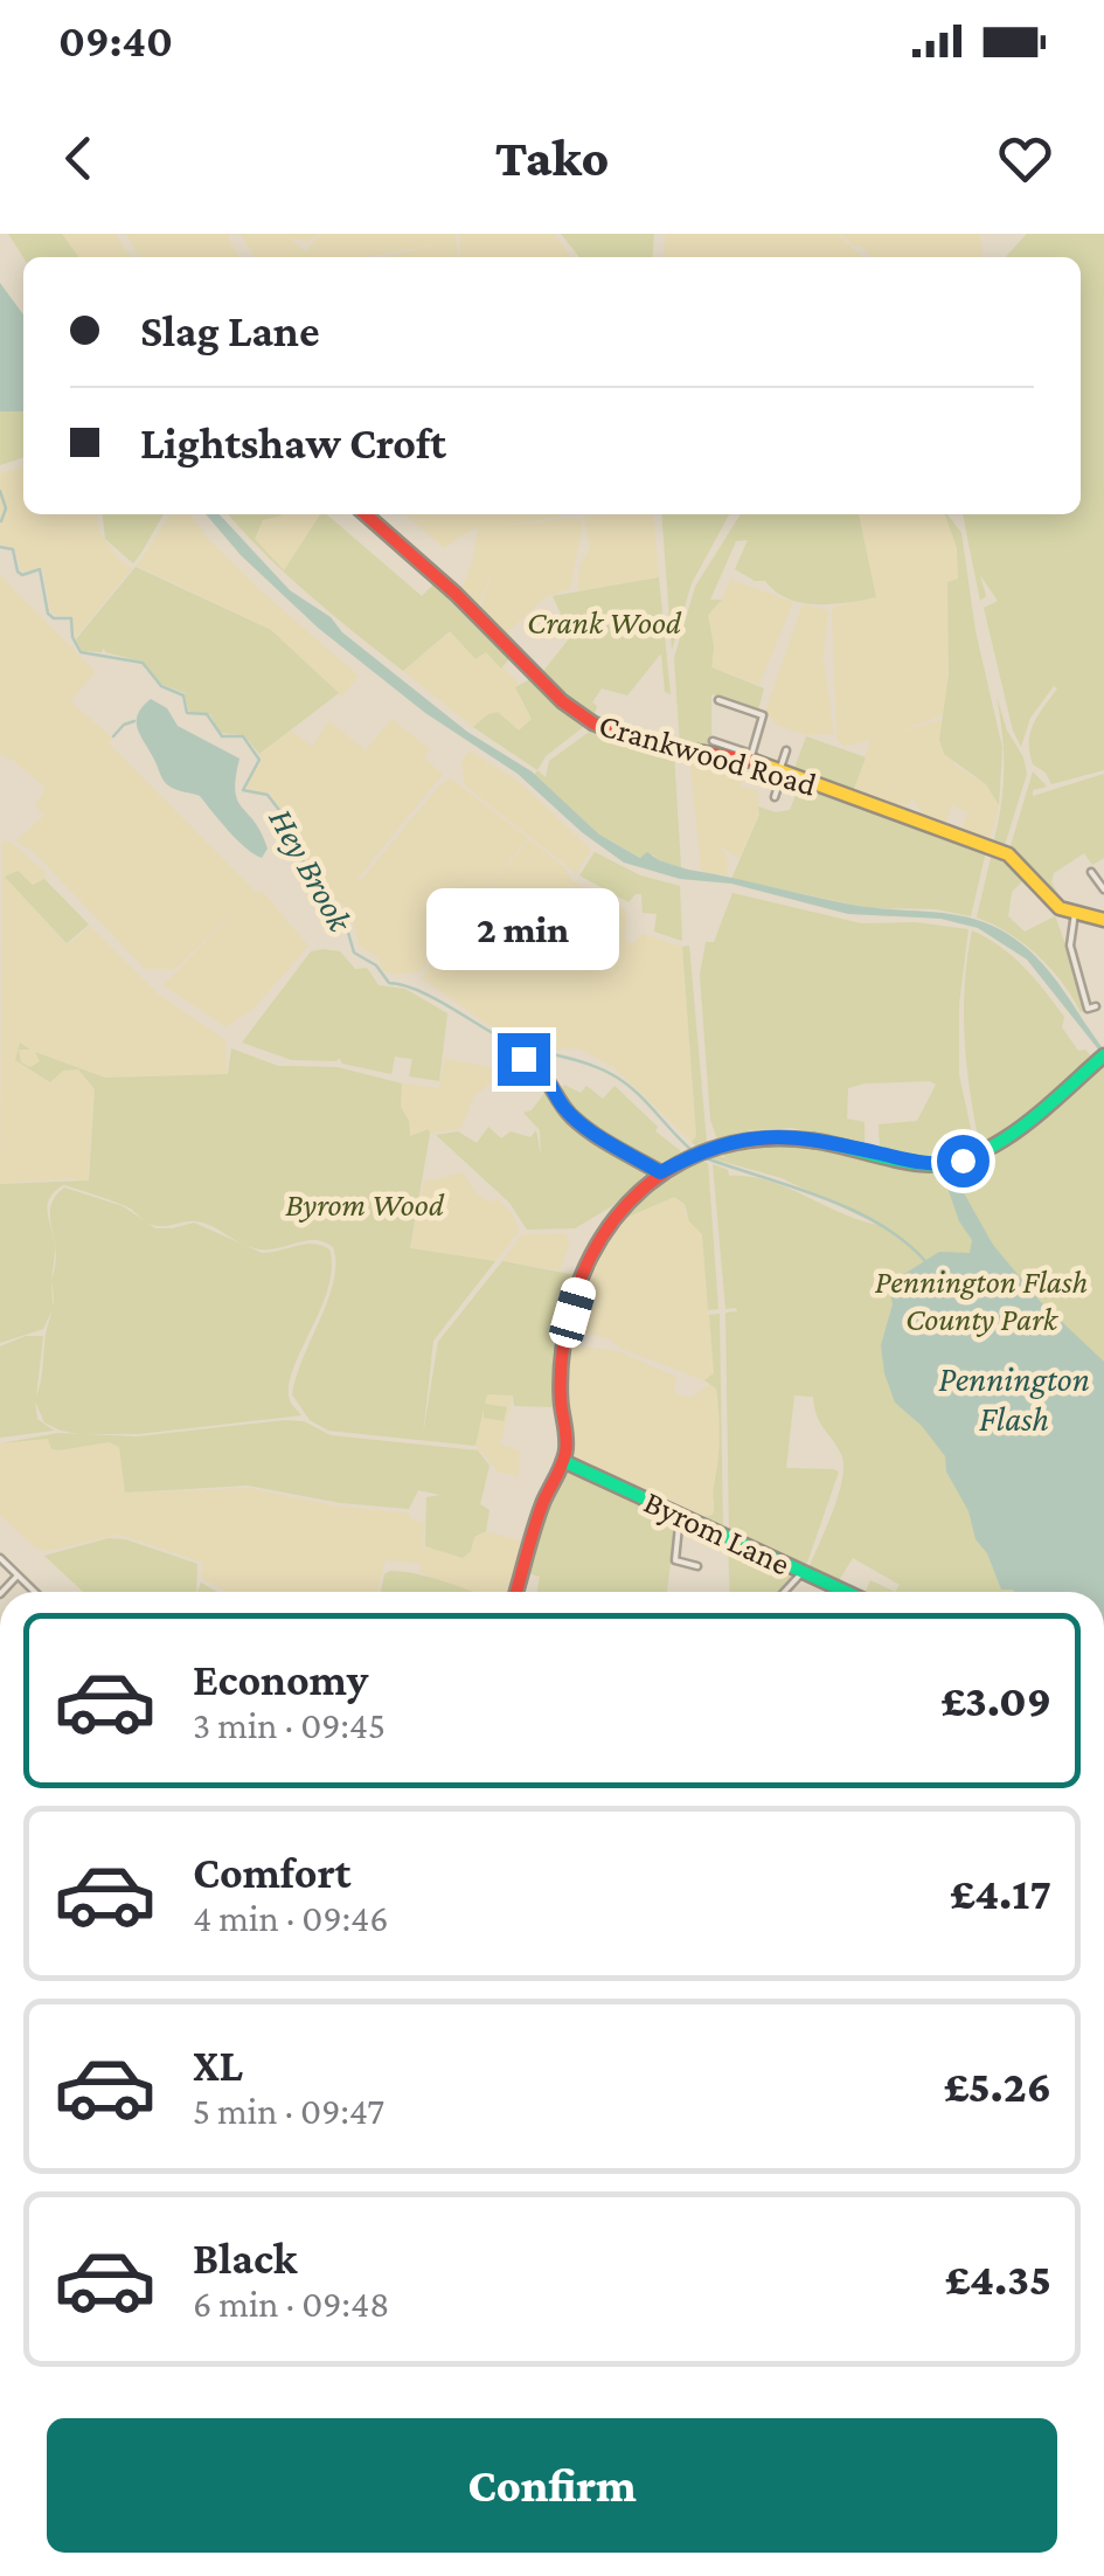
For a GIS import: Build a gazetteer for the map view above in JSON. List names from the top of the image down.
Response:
{
  "streets": {
    "street": ["Crankwood Road", "Byrom Lane"]
  },
  "water": ["Hey Brook", "Pennington Flash"],
  "parks": ["Crank Wood", "Byrom Wood", "Pennington Flash County Park"],
  "page": {
    "status": "09:40",
    "header": "Tako",
    "banner": ["Slag Lane", "Lightshaw Croft"],
    "bubble": "2 min",
    "list": [
      {
        "name": "Economy",
        "note": "3 min · 09:45",
        "value": "£3.09"
      },
      {
        "name": "Comfort",
        "note": "4 min · 09:46",
        "value": "£4.17"
      },
      {
        "name": "XL",
        "note": "5 min · 09:47",
        "value": "£5.26"
      },
      {
        "name": "Black",
        "note": "6 min · 09:48",
        "value": "£4.35"
      }
    ],
    "buttons": "Confirm"
  }
}
